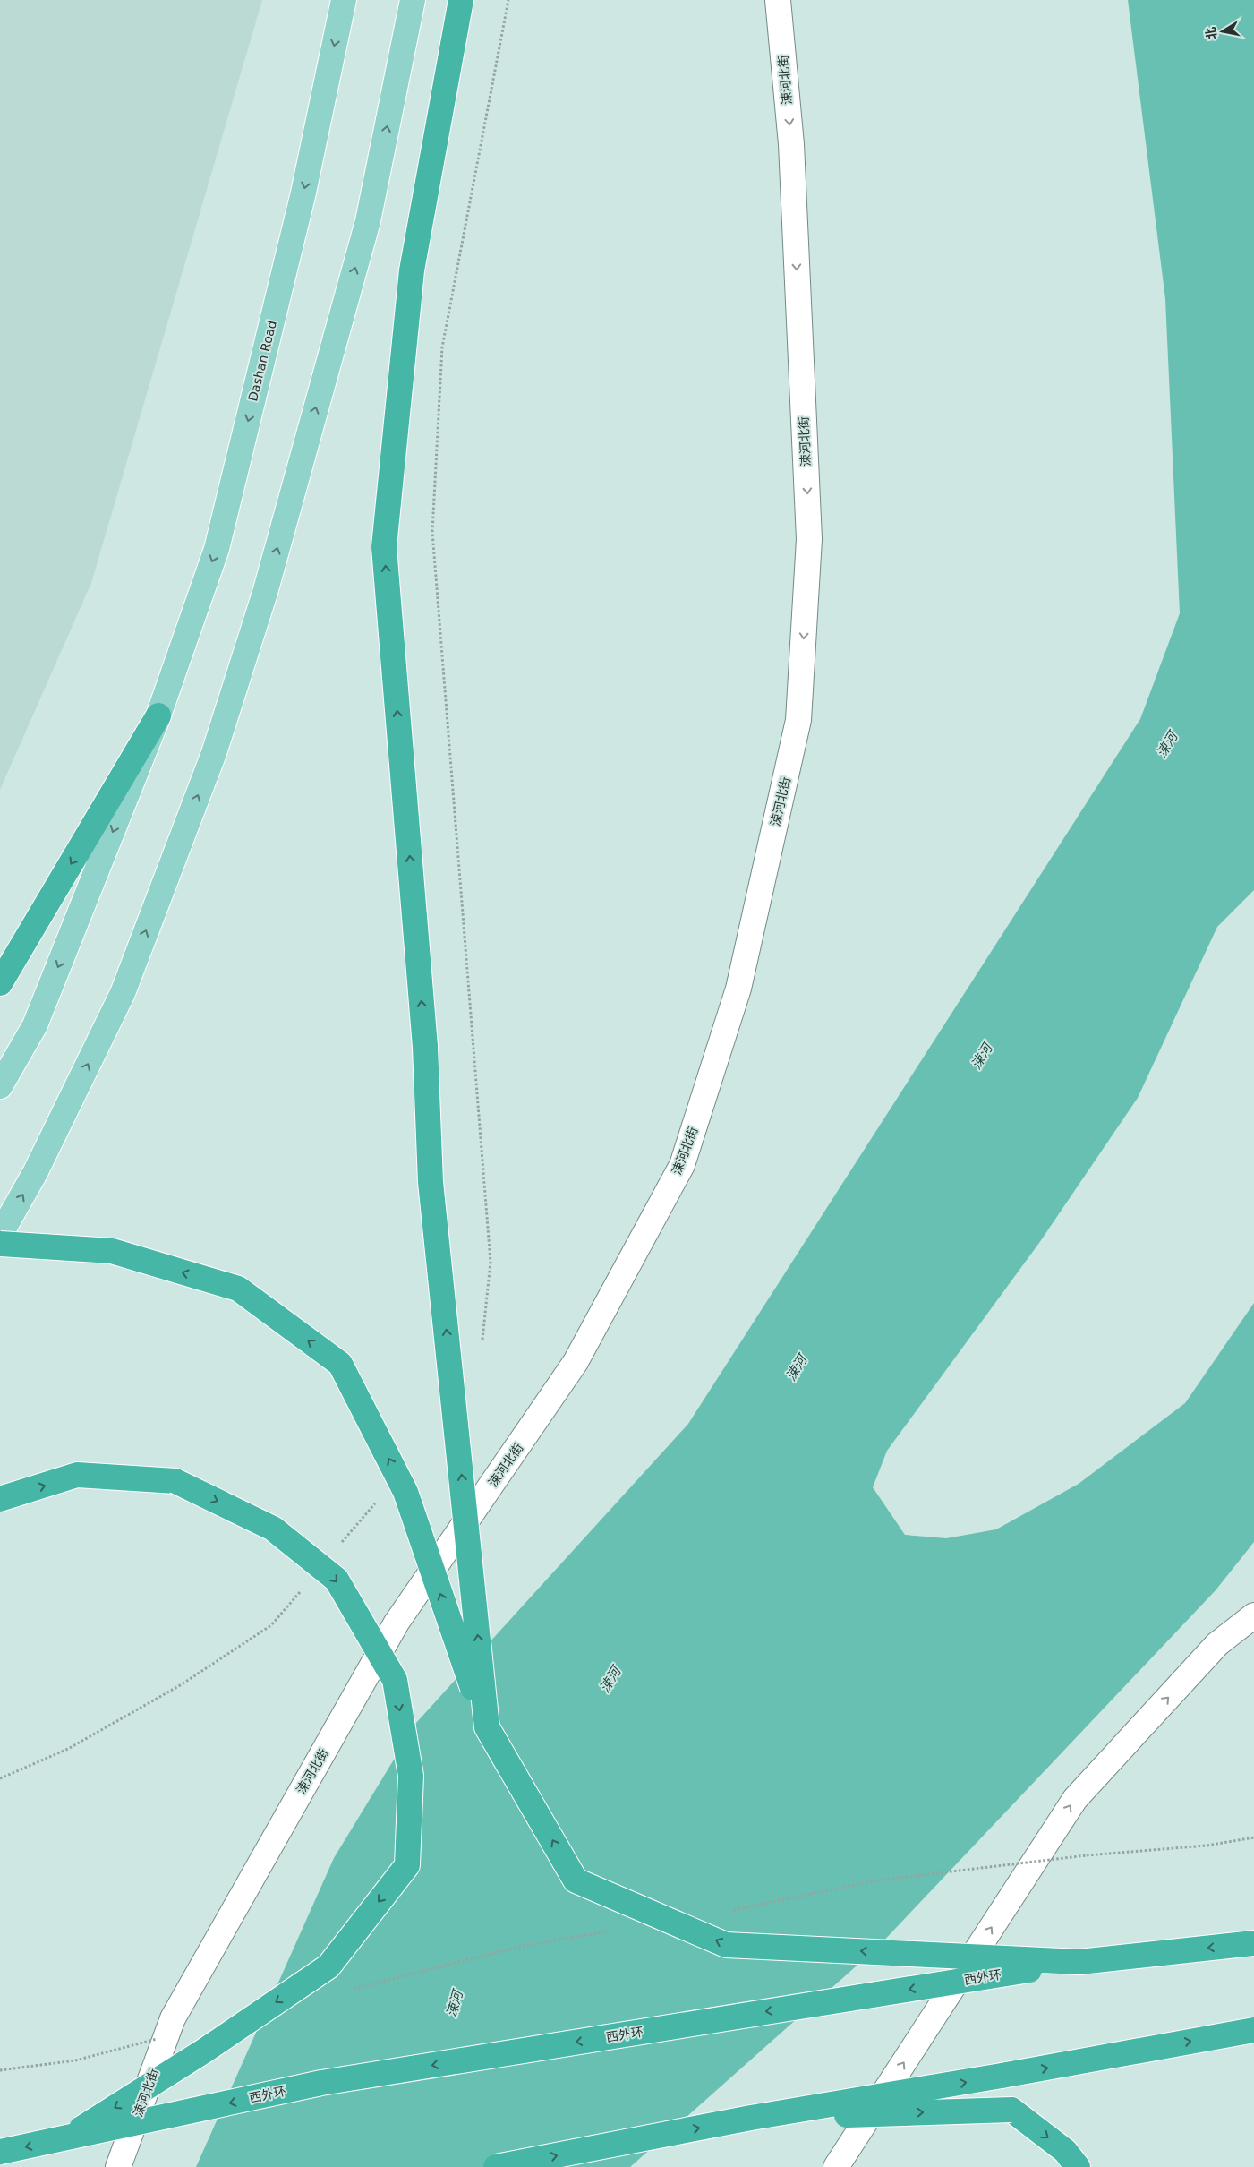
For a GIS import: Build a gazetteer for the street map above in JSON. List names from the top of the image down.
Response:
{
  "streets": {
    "highway": ["西外环"],
    "main road": ["涑河北街", "Dashan Road"]
  },
  "one_way": ["涑河北街"],
  "water": ["涑河"],
  "north": "left"
}
